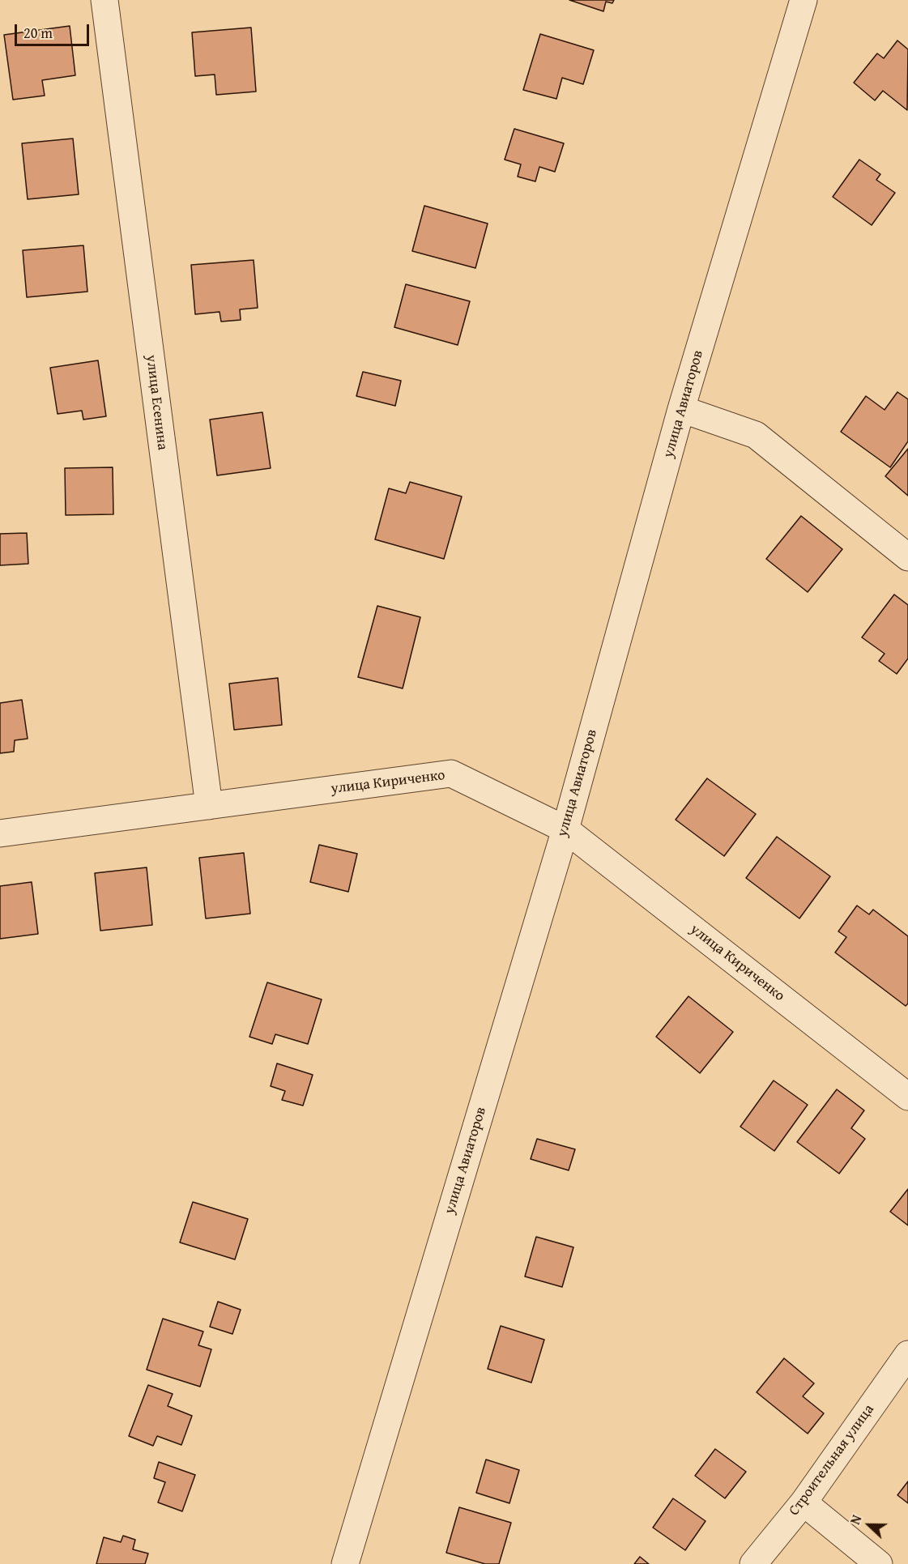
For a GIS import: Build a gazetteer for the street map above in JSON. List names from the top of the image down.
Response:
{
  "streets": {
    "street": [
      "улица Есенина",
      "улица Авиаторов",
      "улица Кириченко",
      "Строительная улица"
    ]
  },
  "crossings": [
    ["улица Есенина", "улица Кириченко"],
    ["улица Авиаторов", "улица Кириченко"]
  ],
  "scale_bar": "20 m",
  "north": "left"
}
